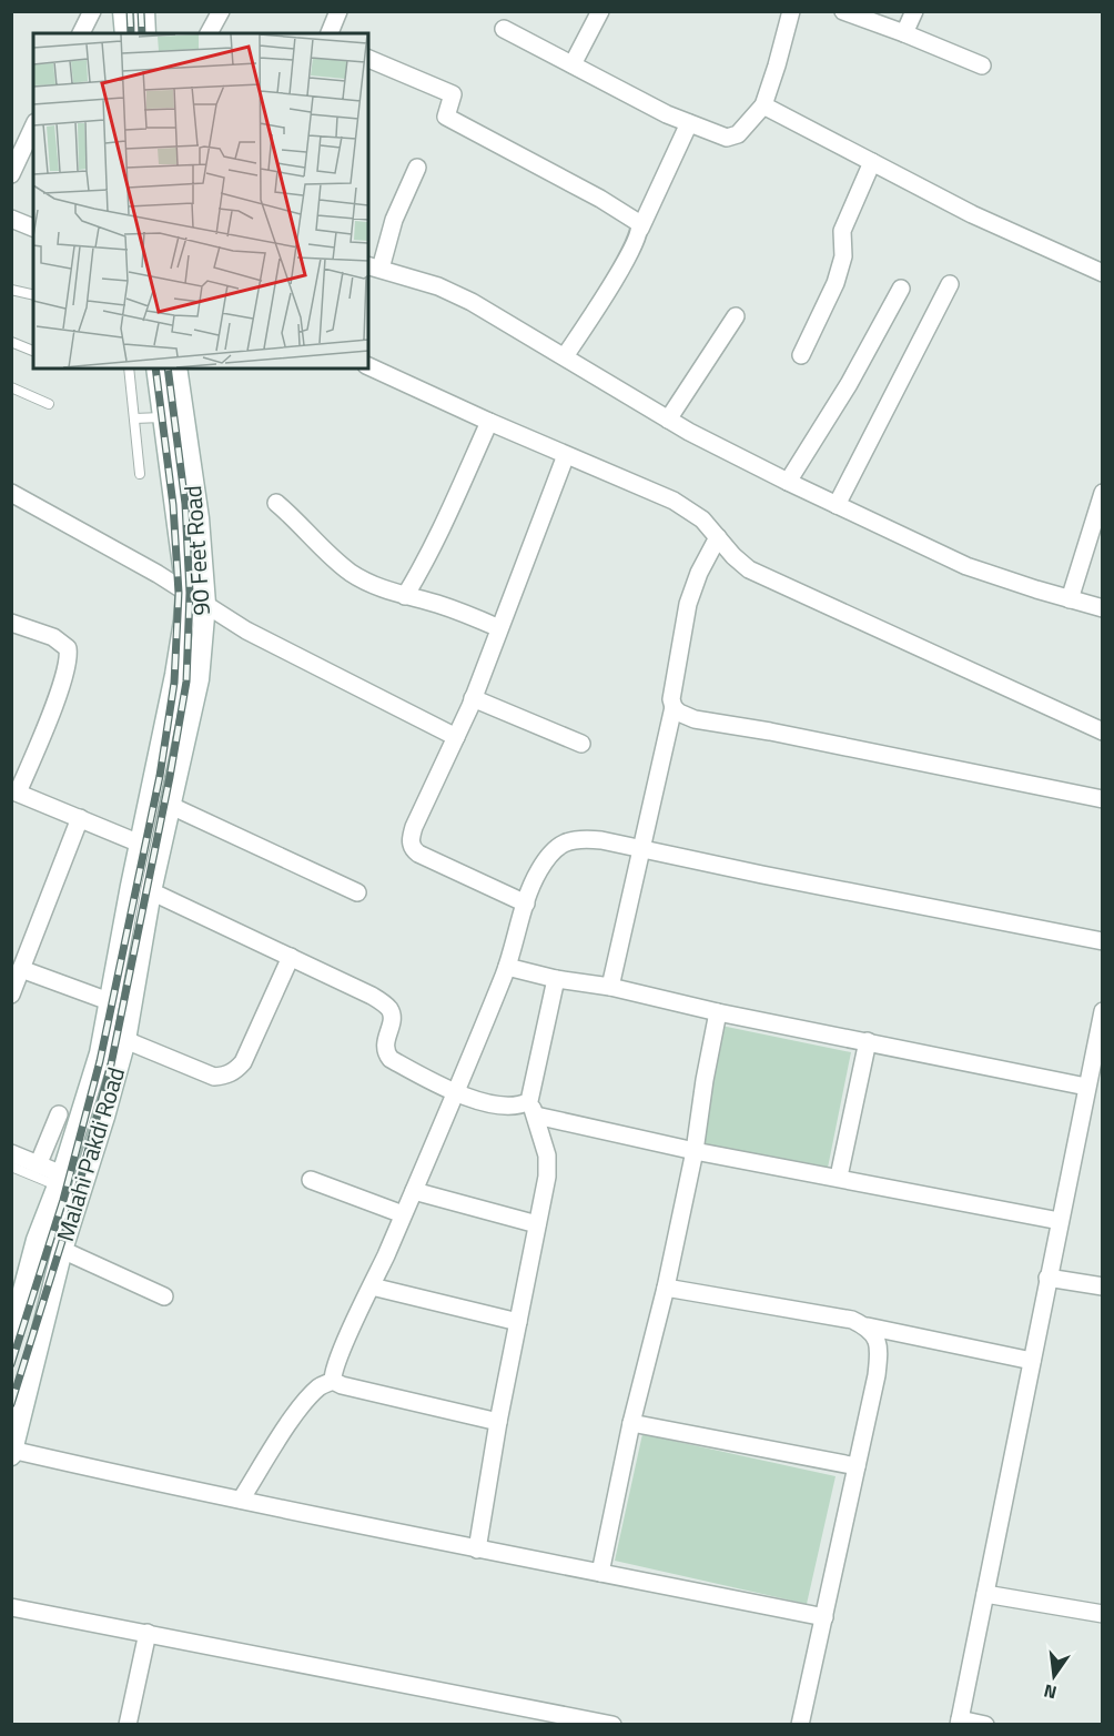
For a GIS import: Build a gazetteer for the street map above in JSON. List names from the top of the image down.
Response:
{
  "streets": {
    "main road": ["90 Feet Road", "Malahi Pakdi Road"]
  },
  "crossings": [
    ["90 Feet Road", "Malahi Pakdi Road"]
  ],
  "north": "bottom"
}
